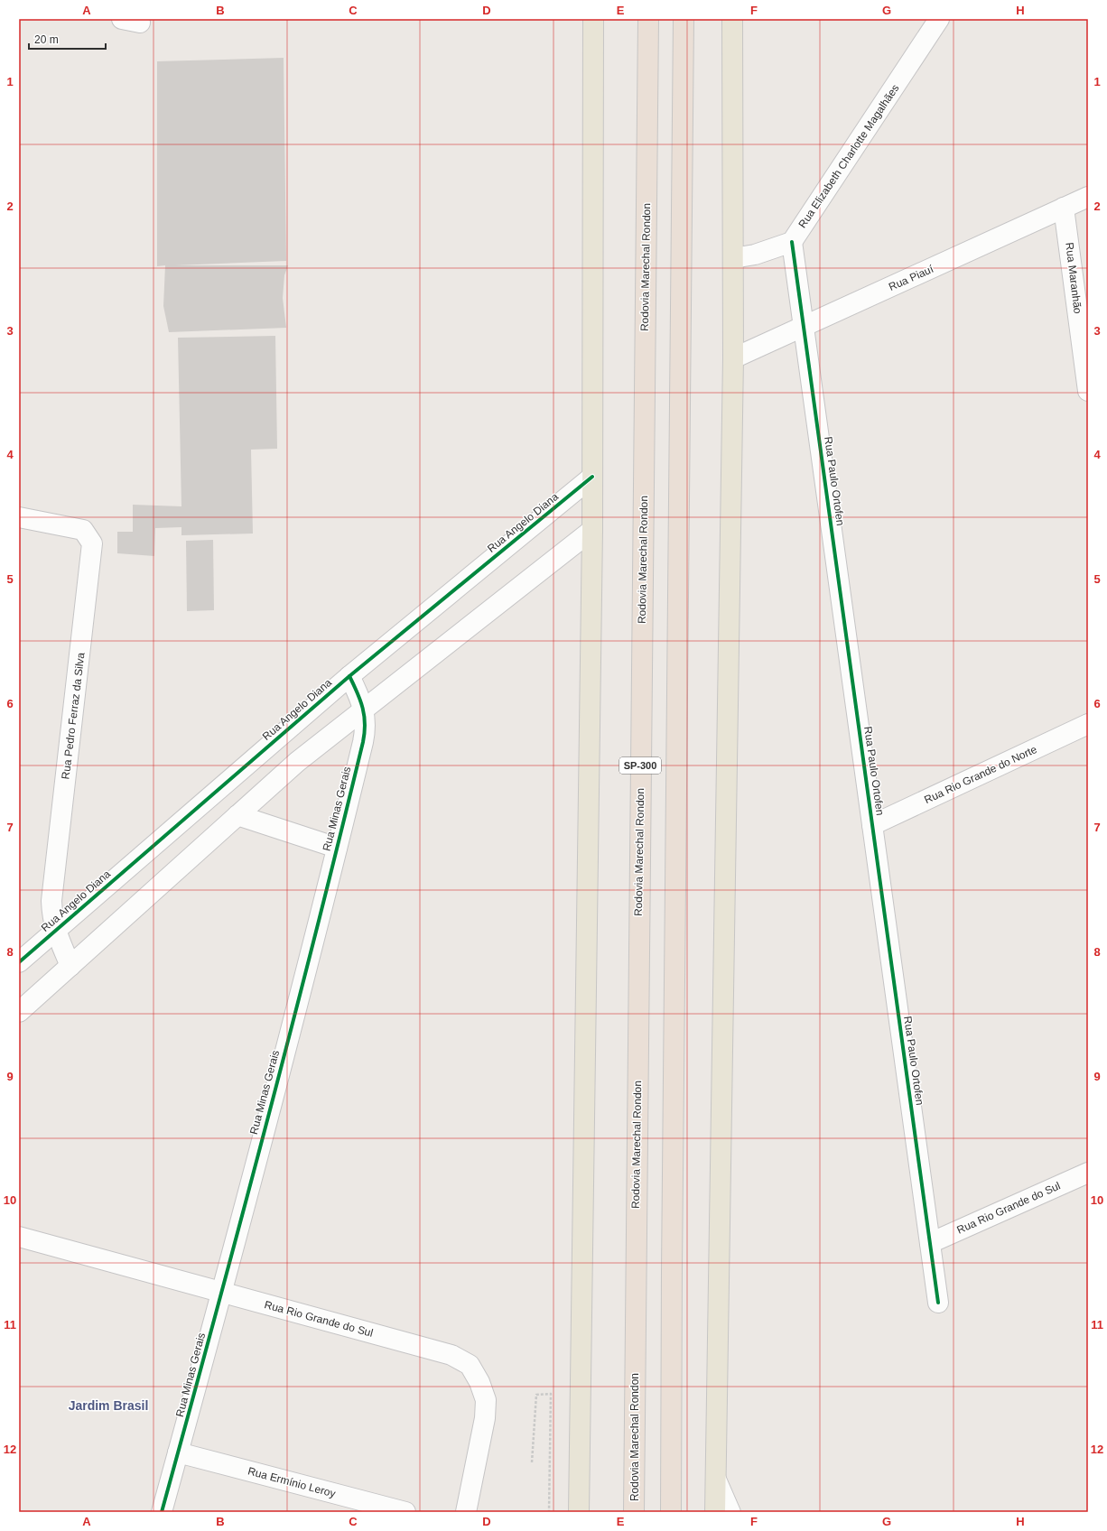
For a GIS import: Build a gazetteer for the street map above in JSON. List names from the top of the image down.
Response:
{
  "streets": {
    "highway": ["Rodovia Marechal Rondon", "SP-300"],
    "street": [
      "Rua Elizabeth Charlotte Magalhães",
      "Rua Piauí",
      "Rua Maranhão",
      "Rua Paulo Ortofen",
      "Rua Angelo Diana",
      "Rua Pedro Ferraz da Silva",
      "Rua Rio Grande do Norte",
      "Rua Minas Gerais",
      "Rua Rio Grande do Sul",
      "Rua Ermínio Leroy"
    ]
  },
  "crossings": [
    ["Rua Elizabeth Charlotte Magalhães", "Rua Paulo Ortofen"],
    ["Rua Piauí", "Rua Maranhão"],
    ["Rua Piauí", "Rua Paulo Ortofen"],
    ["Rua Paulo Ortofen", "Rua Rio Grande do Norte"],
    ["Rua Paulo Ortofen", "Rua Rio Grande do Sul"],
    ["Rua Angelo Diana", "Rua Pedro Ferraz da Silva"],
    ["Rua Angelo Diana", "Rua Minas Gerais"],
    ["Rua Minas Gerais", "Rua Rio Grande do Sul"],
    ["Rua Minas Gerais", "Rua Ermínio Leroy"]
  ],
  "districts": ["Jardim Brasil"],
  "scale_bar": "20 m",
  "grid": {
    "columns": [
      "A",
      "B",
      "C",
      "D",
      "E",
      "F",
      "G",
      "H"
    ],
    "rows": [
      "1",
      "2",
      "3",
      "4",
      "5",
      "6",
      "7",
      "8",
      "9",
      "10",
      "11",
      "12"
    ]
  }
}
